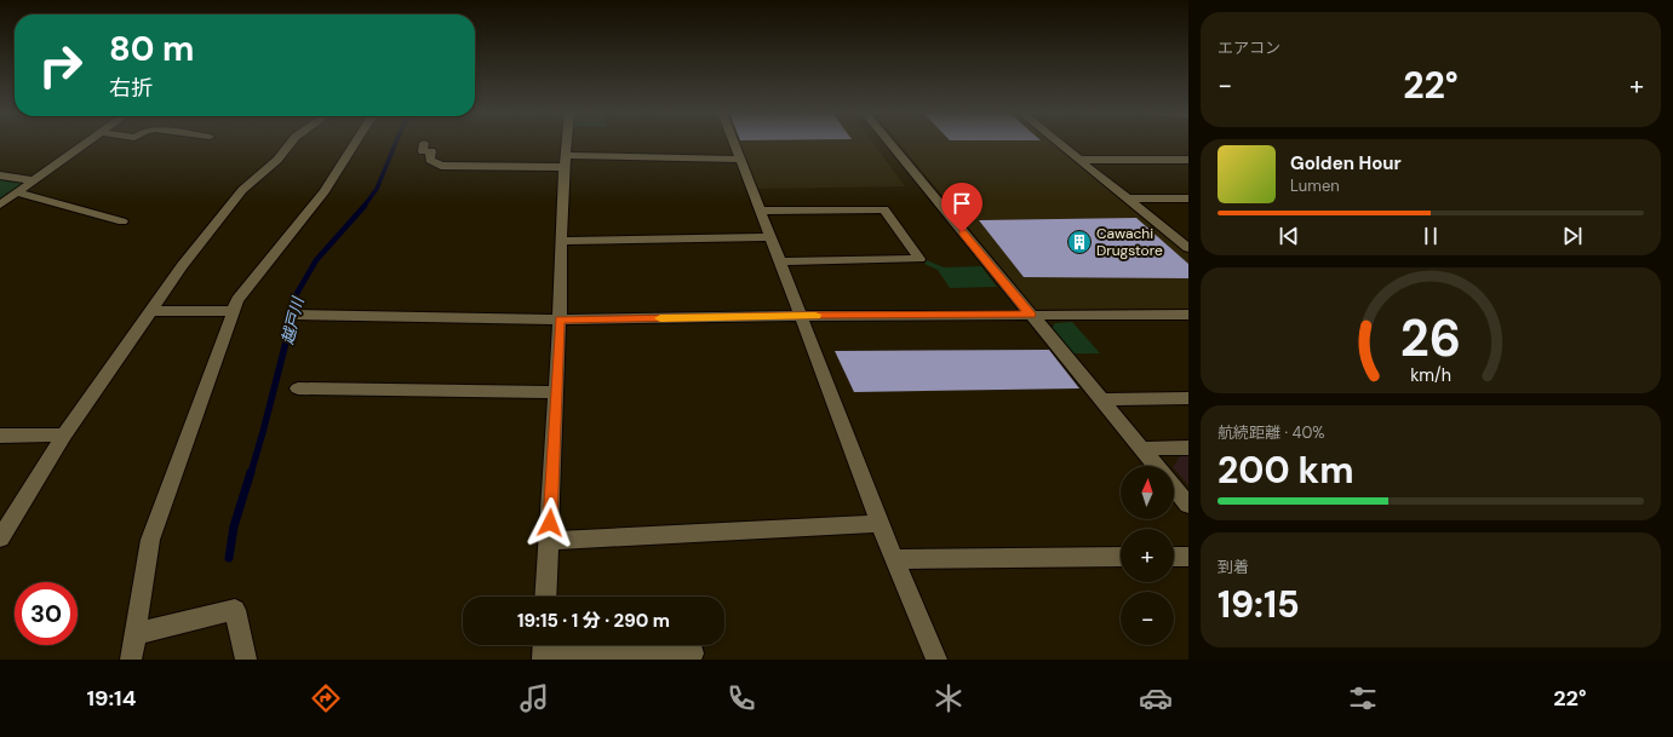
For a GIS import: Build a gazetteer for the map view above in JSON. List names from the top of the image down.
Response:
{
  "water": ["越戸川"],
  "places": {
    "building": ["Cawachi Drugstore"]
  },
  "north": "top",
  "page": {
    "tile": [
      "エアコン",
      ["航続距離 · 40%", "200 km"],
      ["到着", "19:15"]
    ],
    "turn": ["80 m", "右折"],
    "heat": ["−", "22°", "+"],
    "song": ["Golden Hour", "Lumen"],
    "map_buttons": ["+", "−"],
    "limit": "30",
    "trip": "19:15 · 1 分 · 290 m",
    "tabs": ["19:14", "22°"],
    "gauge": ["26", "km/h"]
  }
}
